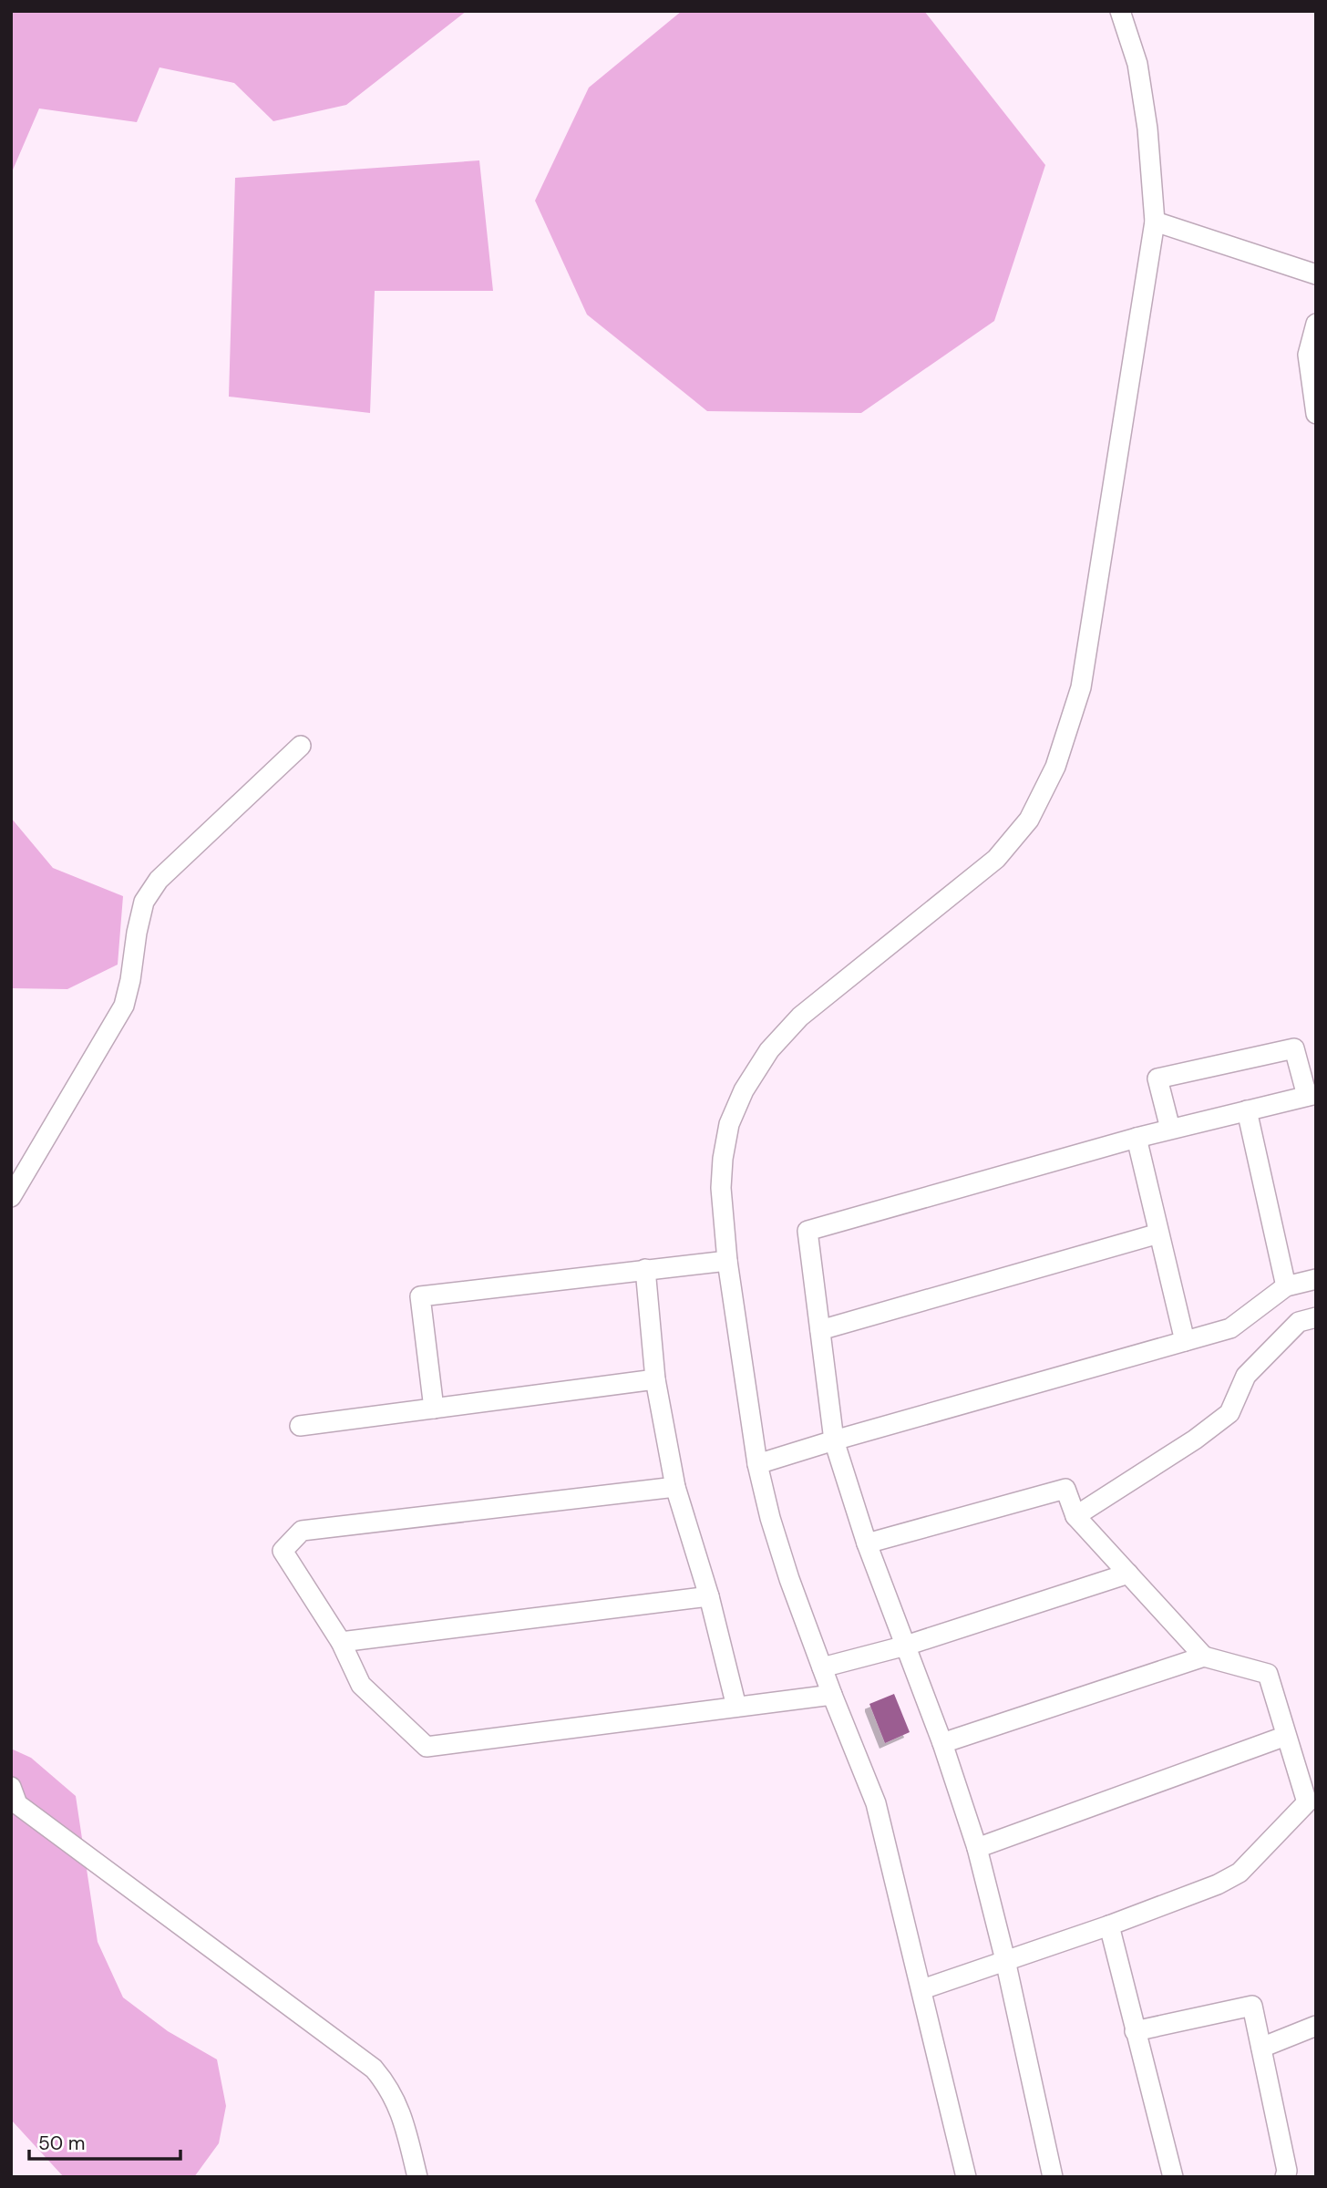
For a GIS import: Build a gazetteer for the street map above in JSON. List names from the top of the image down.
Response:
{
  "scale_bar": "50 m"
}
